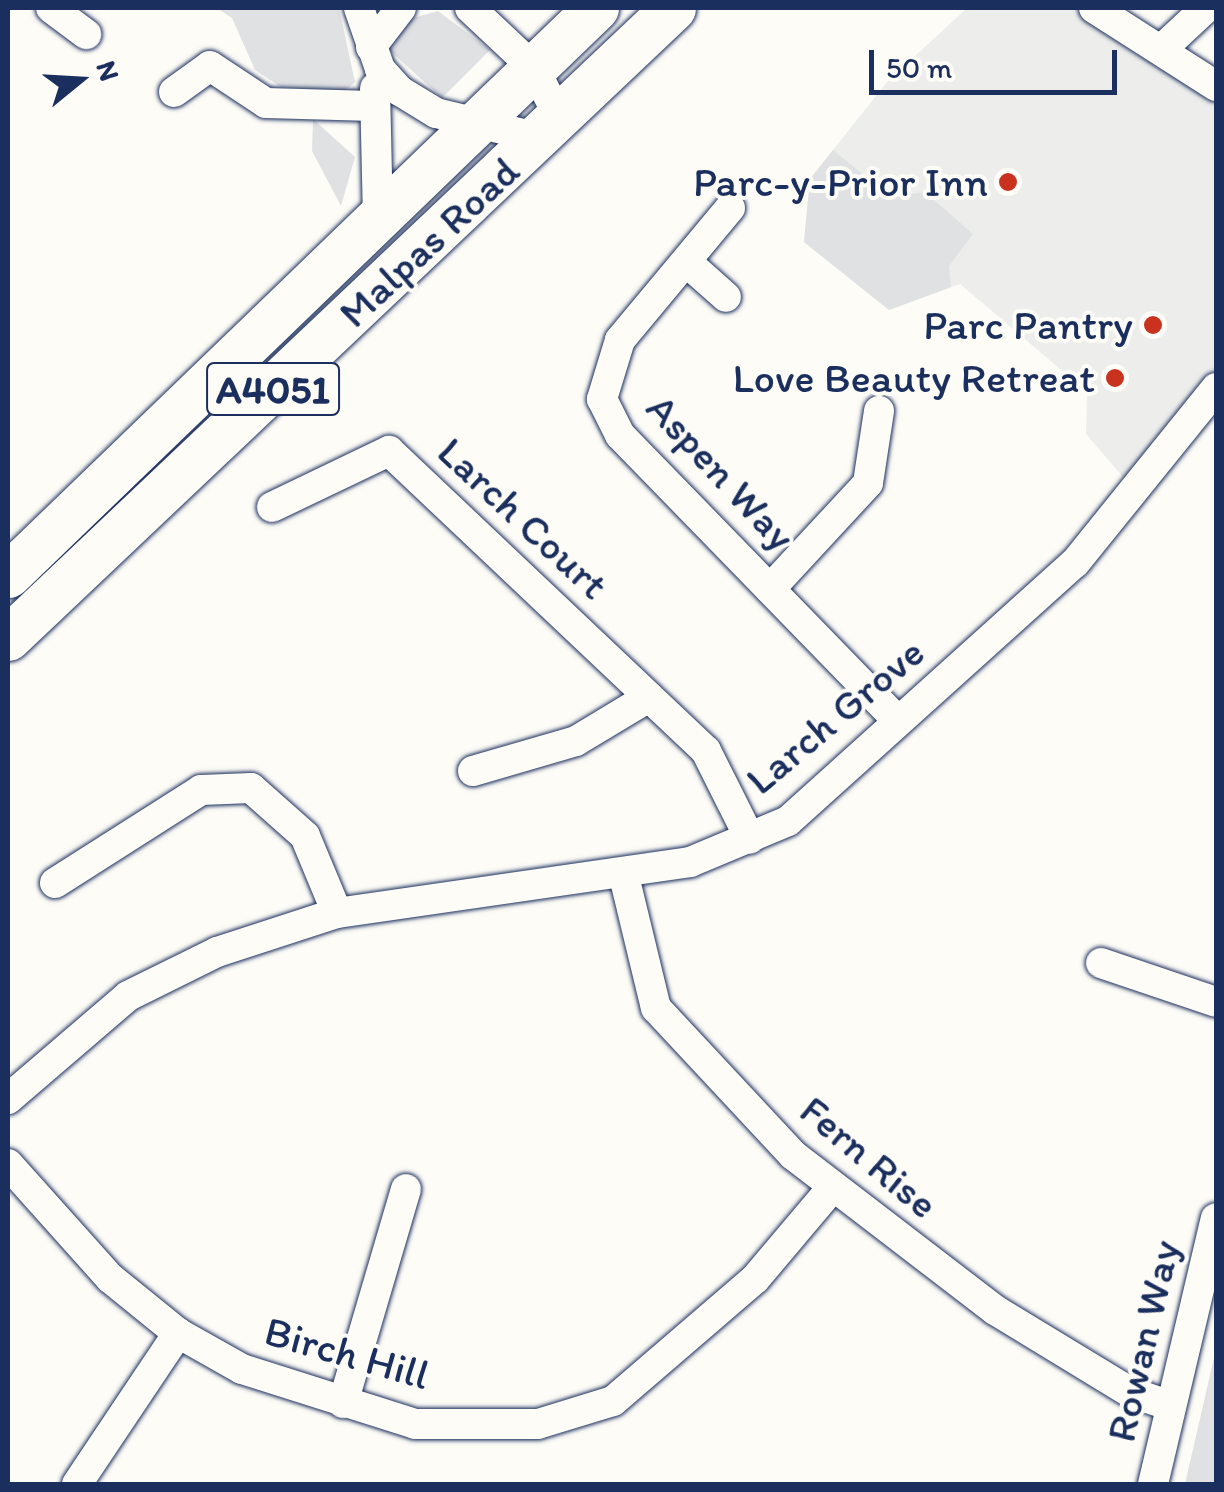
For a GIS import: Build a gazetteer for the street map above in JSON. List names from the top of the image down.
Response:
{
  "streets": {
    "main road": ["Malpas Road", "A4051"],
    "street": [
      "Aspen Way",
      "Larch Court",
      "Larch Grove",
      "Fern Rise",
      "Rowan Way",
      "Birch Hill"
    ]
  },
  "crossings": [
    ["Aspen Way", "Larch Grove"],
    ["Larch Court", "Larch Grove"],
    ["Larch Grove", "Fern Rise"],
    ["Fern Rise", "Rowan Way"],
    ["Fern Rise", "Birch Hill"]
  ],
  "places": ["Parc-y-Prior Inn", "Parc Pantry", "Love Beauty Retreat"],
  "scale_bar": "50 m",
  "north": "right"
}
